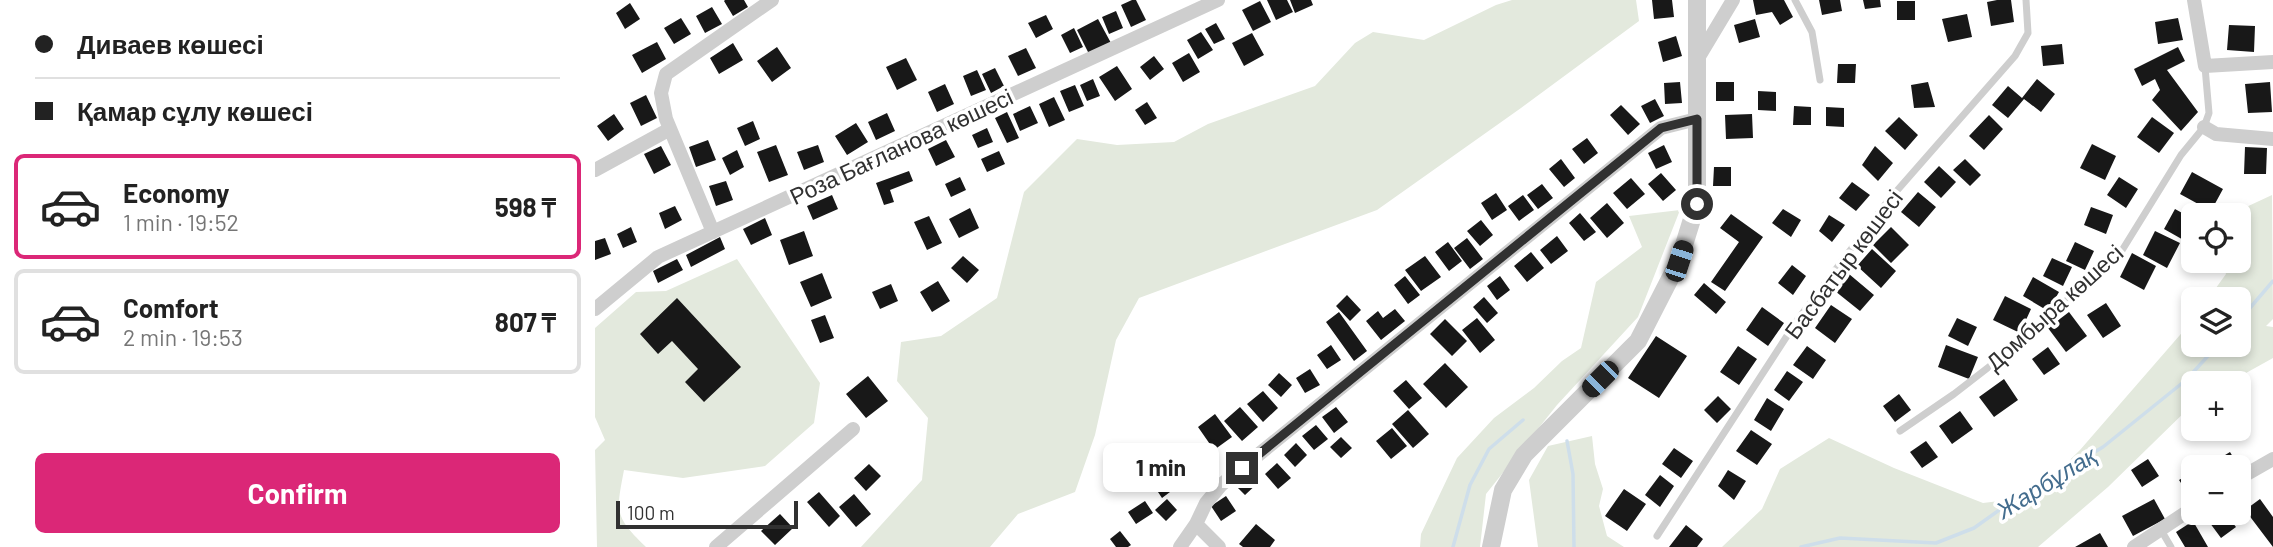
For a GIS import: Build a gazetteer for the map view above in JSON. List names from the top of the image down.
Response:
{
  "streets": {
    "street": ["Роза Бағланова көшесі"],
    "lane": ["Басбатыр көшесі", "Домбыра көшесі"]
  },
  "water": ["Жарбұлақ"],
  "scale_bar": "100 m",
  "page": {
    "banner": ["Диваев көшесі", "Қамар сұлу көшесі"],
    "list": [
      {
        "name": "Economy",
        "note": "1 min · 19:52",
        "value": "598 ₸"
      },
      {
        "name": "Comfort",
        "note": "2 min · 19:53",
        "value": "807 ₸"
      }
    ],
    "map_buttons": ["+", "−"],
    "buttons": "Confirm",
    "bubble": "1 min",
    "scale": "100 m"
  }
}
